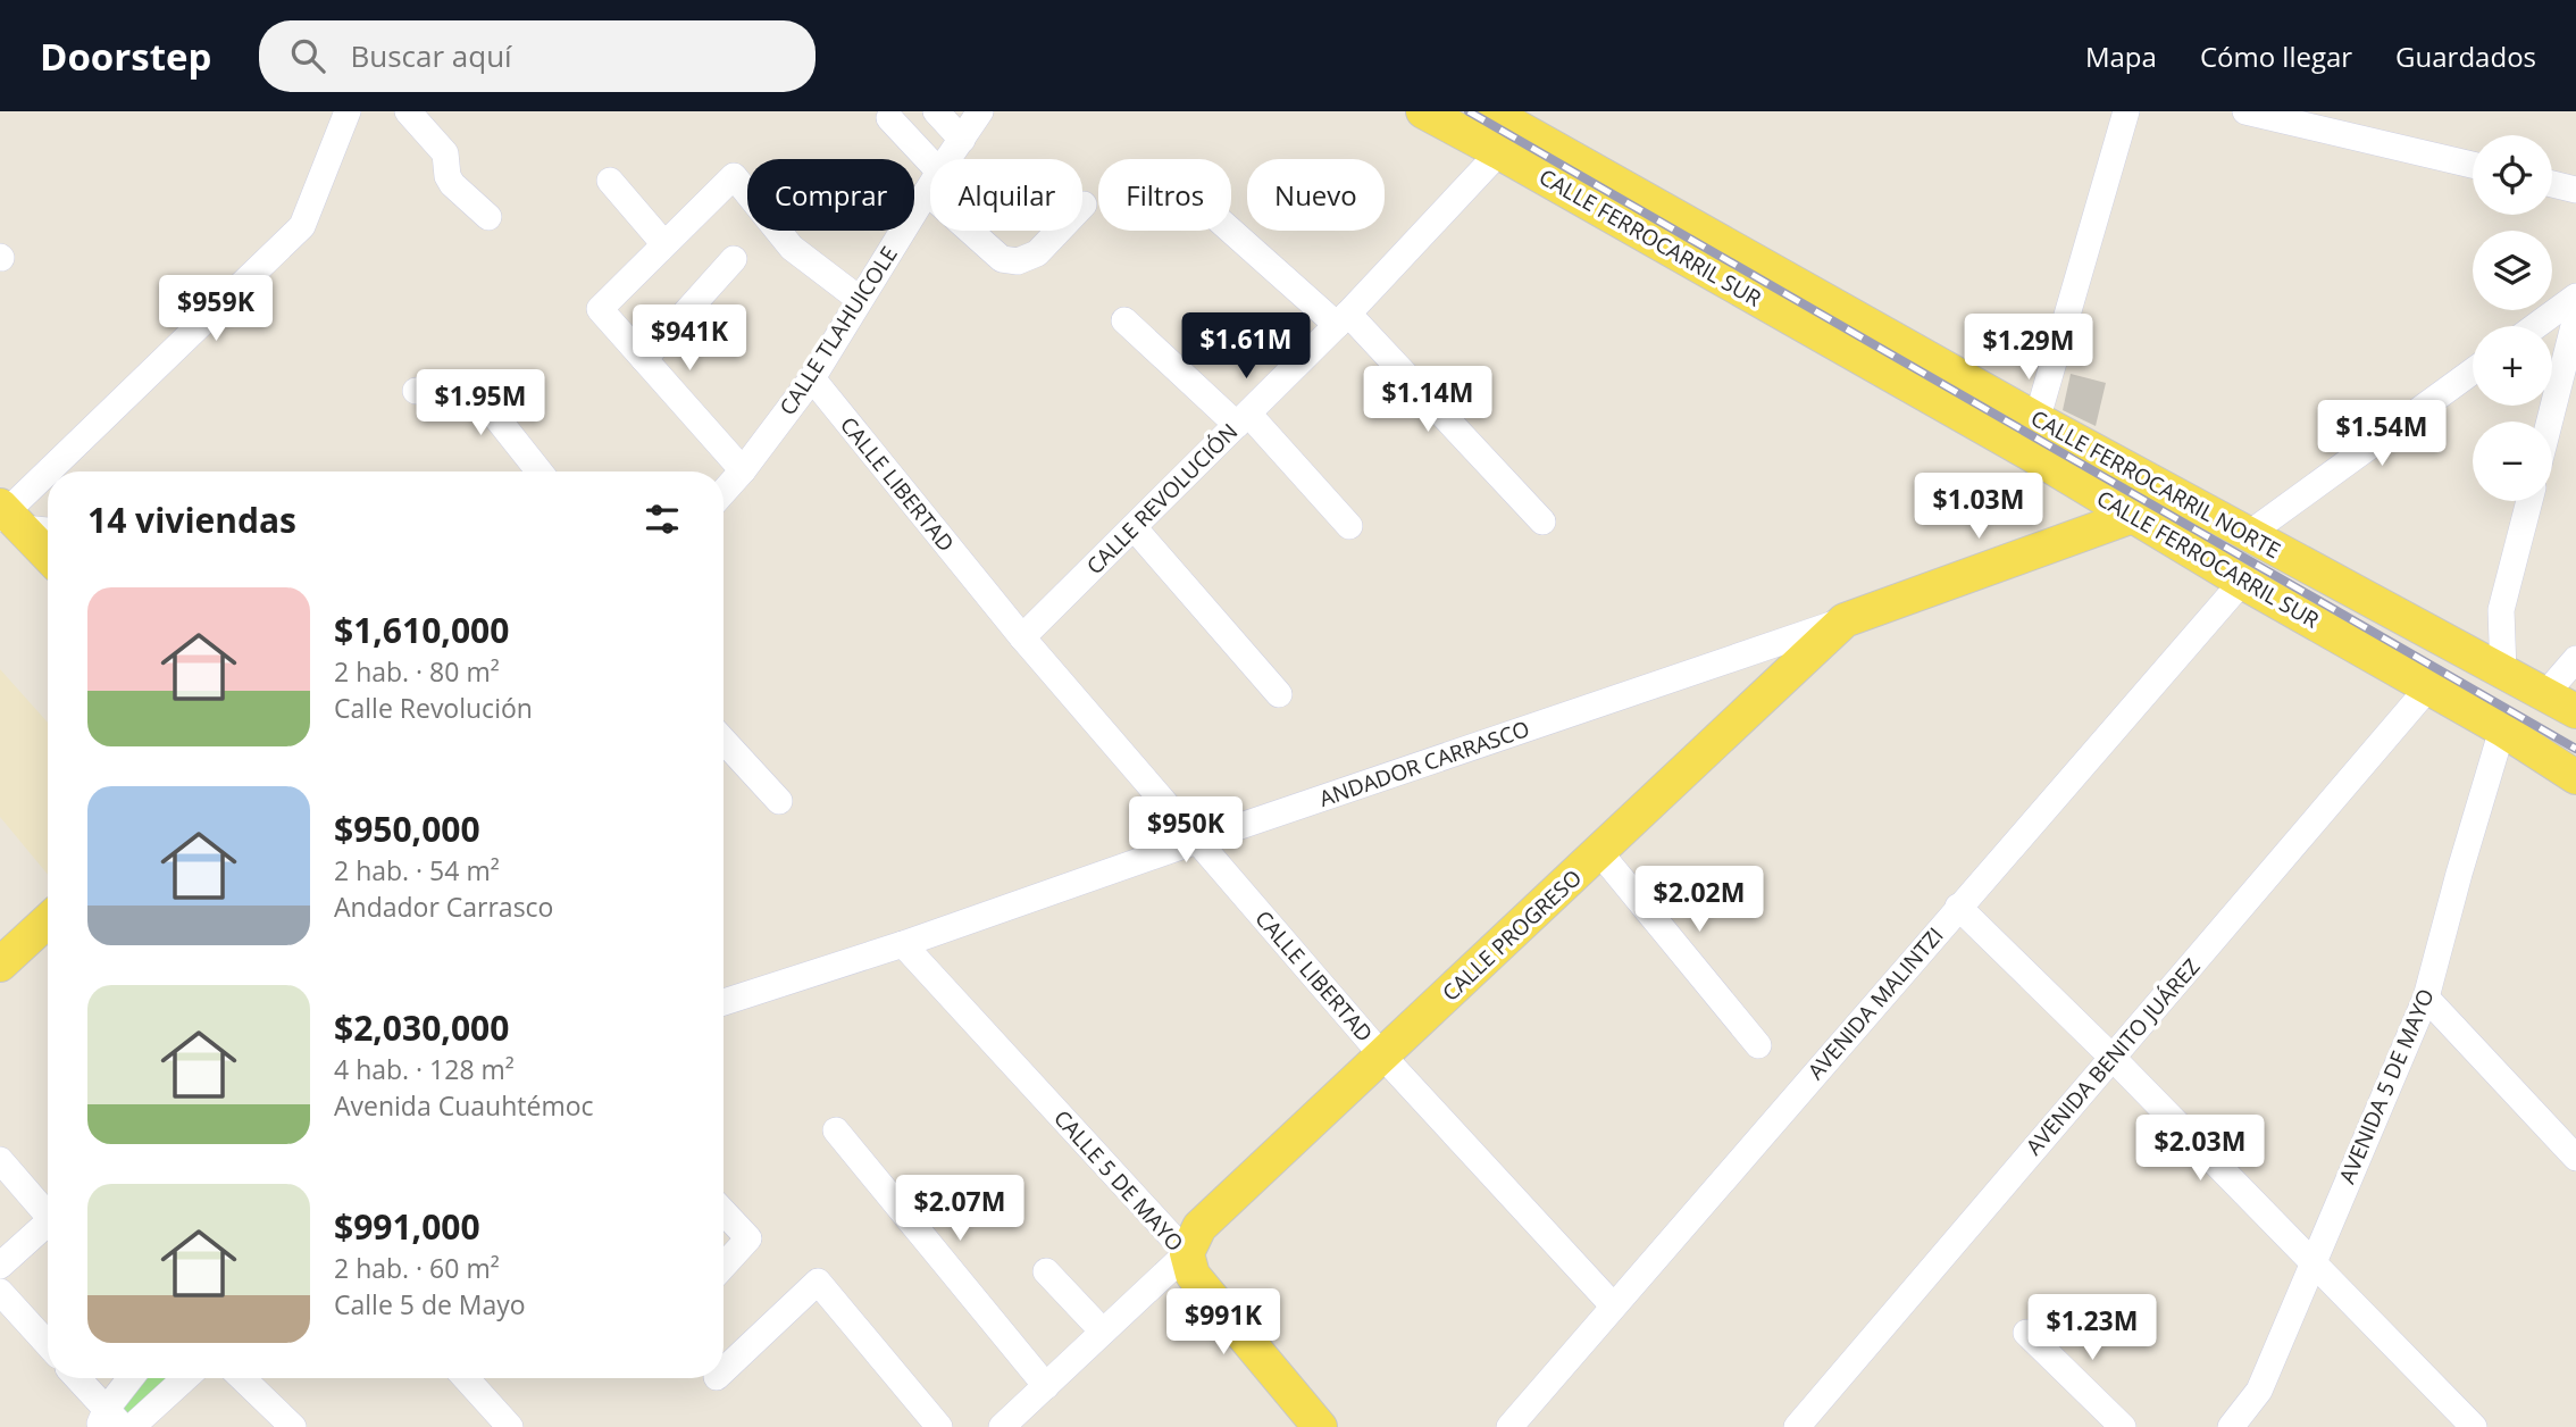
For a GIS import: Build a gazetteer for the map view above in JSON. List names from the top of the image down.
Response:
{
  "streets": {
    "main road": [
      "CALLE FERROCARRIL SUR",
      "CALLE FERROCARRIL NORTE",
      "ANDADOR CARRASCO",
      "CALLE PROGRESO",
      "CALLE 5 DE MAYO"
    ],
    "street": [
      "CALLE TLAHUICOLE",
      "CALLE LIBERTAD",
      "CALLE REVOLUCIÓN",
      "AVENIDA MALINTZI",
      "AVENIDA BENITO JUÁREZ",
      "AVENIDA 5 DE MAYO"
    ]
  },
  "crossings": [
    ["CALLE FERROCARRIL SUR", "CALLE REVOLUCIÓN"],
    ["CALLE FERROCARRIL SUR", "ANDADOR CARRASCO"],
    ["CALLE FERROCARRIL SUR", "AVENIDA MALINTZI"],
    ["CALLE FERROCARRIL SUR", "AVENIDA BENITO JUÁREZ"],
    ["CALLE FERROCARRIL SUR", "AVENIDA 5 DE MAYO"],
    ["CALLE TLAHUICOLE", "CALLE LIBERTAD"],
    ["CALLE LIBERTAD", "CALLE REVOLUCIÓN"],
    ["CALLE LIBERTAD", "ANDADOR CARRASCO"],
    ["CALLE LIBERTAD", "CALLE PROGRESO"],
    ["CALLE LIBERTAD", "AVENIDA MALINTZI"],
    ["ANDADOR CARRASCO", "CALLE PROGRESO"],
    ["ANDADOR CARRASCO", "CALLE 5 DE MAYO"],
    ["CALLE PROGRESO", "CALLE 5 DE MAYO"]
  ],
  "page": {
    "header": "Doorstep",
    "search": "Buscar aquí",
    "nav": ["Mapa", "Cómo llegar", "Guardados"],
    "map_buttons": ["+", "−"],
    "chip": [
      "Comprar",
      "Alquilar",
      "Filtros",
      "Nuevo"
    ],
    "price": [
      "$959K",
      "$941K",
      "$1.61M",
      "$1.29M",
      "$1.14M",
      "$1.95M",
      "$1.54M",
      "$1.03M",
      "$950K",
      "$2.02M",
      "$2.03M",
      "$2.07M",
      "$991K",
      "$1.23M"
    ],
    "heading": "14 viviendas",
    "list": [
      {
        "name": "$1,610,000",
        "note": "2 hab. · 80 m² · Calle Revolución"
      },
      {
        "name": "$950,000",
        "note": "2 hab. · 54 m² · Andador Carrasco"
      },
      {
        "name": "$2,030,000",
        "note": "4 hab. · 128 m² · Avenida Cuauhtémoc"
      },
      {
        "name": "$991,000",
        "note": "2 hab. · 60 m² · Calle 5 de Mayo"
      }
    ]
  }
}
